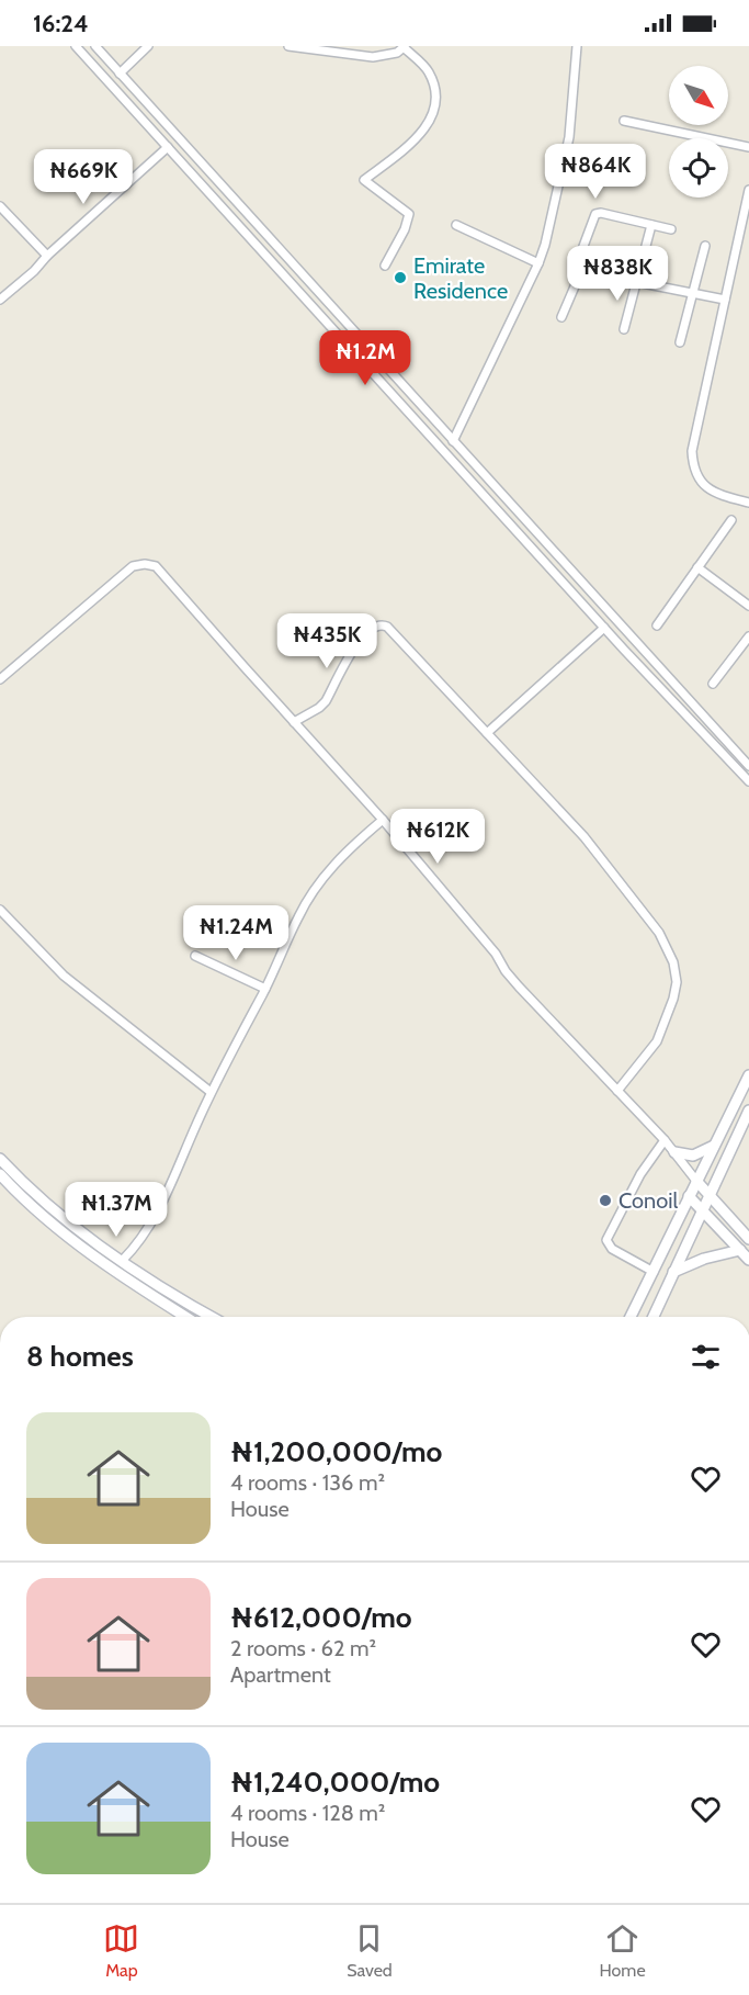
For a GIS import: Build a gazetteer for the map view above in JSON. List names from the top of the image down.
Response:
{
  "places": ["Emirate Residence", "Conoil"],
  "north": "bottom right",
  "page": {
    "status": "16:24",
    "price": [
      "₦864K",
      "₦669K",
      "₦838K",
      "₦1.2M",
      "₦435K",
      "₦612K",
      "₦1.24M",
      "₦1.37M"
    ],
    "heading": "8 homes",
    "list": [
      {
        "name": "₦1,200,000/mo",
        "note": "4 rooms · 136 m² · House"
      },
      {
        "name": "₦612,000/mo",
        "note": "2 rooms · 62 m² · Apartment"
      },
      {
        "name": "₦1,240,000/mo",
        "note": "4 rooms · 128 m² · House"
      }
    ],
    "tabs": ["Map", "Saved", "Home"]
  }
}
